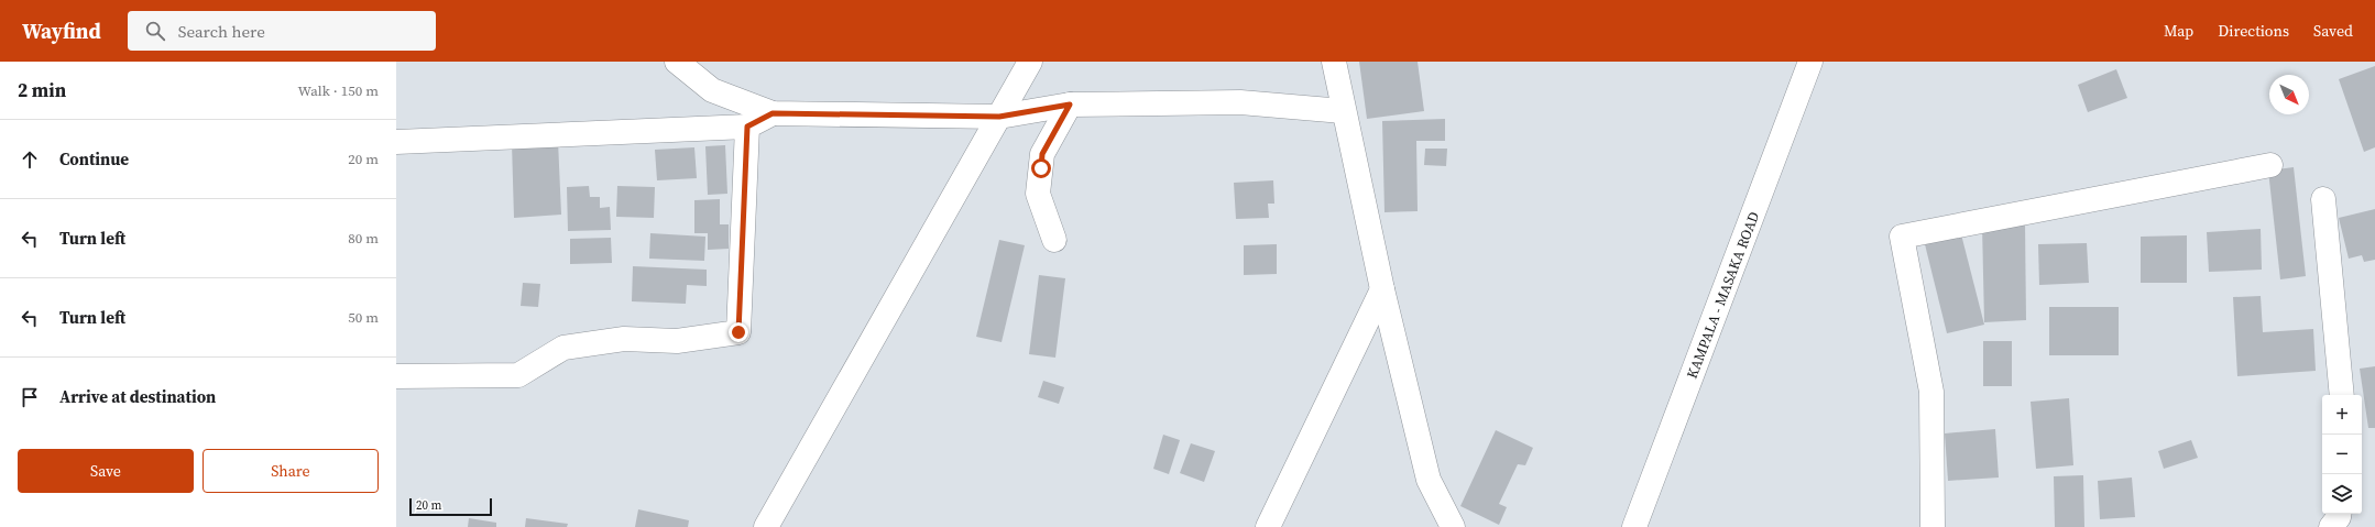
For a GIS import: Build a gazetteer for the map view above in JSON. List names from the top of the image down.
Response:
{
  "streets": {
    "street": ["KAMPALA - MASAKA ROAD"]
  },
  "scale_bar": "20 m",
  "north": "bottom right",
  "page": {
    "header": "Wayfind",
    "search": "Search here",
    "nav": ["Map", "Directions", "Saved"],
    "heading": ["2 min", "Walk · 150 m"],
    "list": [
      ["Continue", "20 m"],
      ["Turn left", "80 m"],
      ["Turn left", "50 m"],
      "Arrive at destination"
    ],
    "map_buttons": ["+", "−"],
    "buttons": ["Save", "Share"],
    "scale": "20 m"
  }
}
